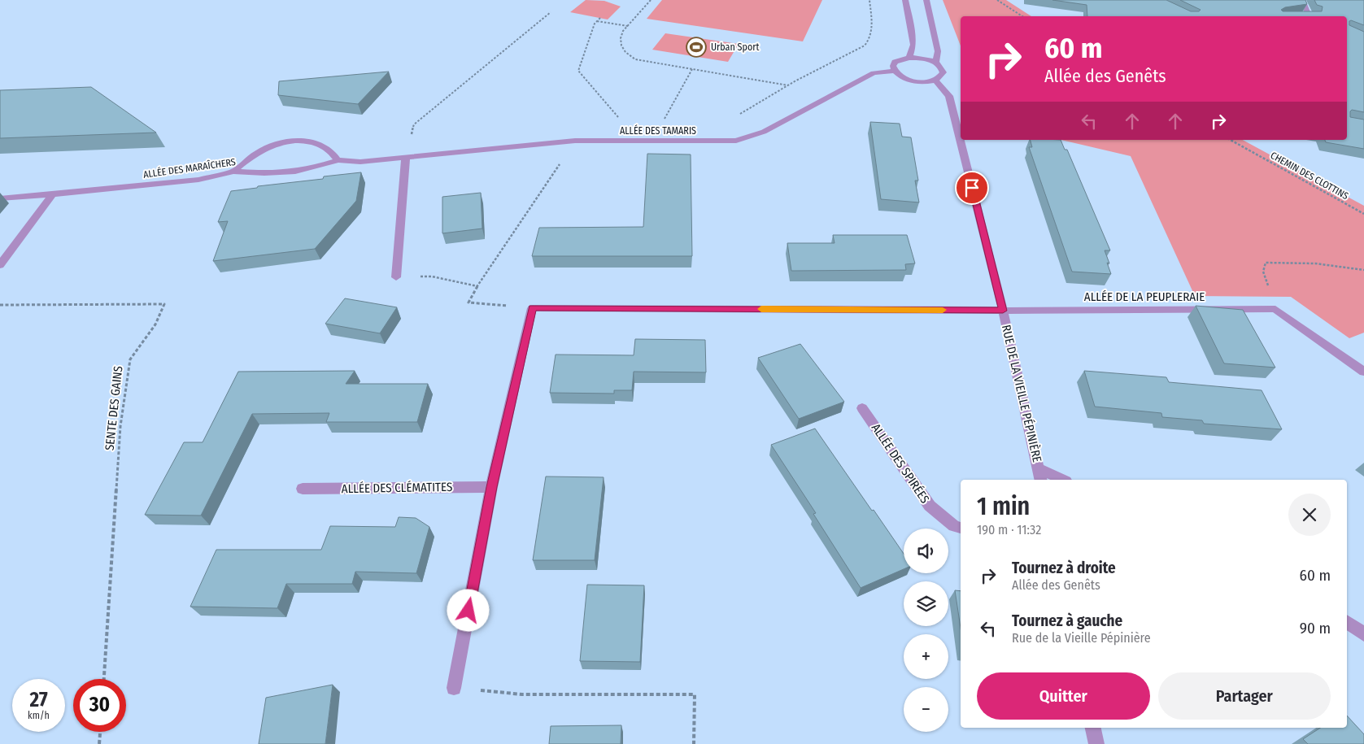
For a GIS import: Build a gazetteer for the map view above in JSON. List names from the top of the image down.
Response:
{
  "streets": {
    "street": [
      "ALLÉE DES TAMARIS",
      "ALLÉE DES MARAÎCHERS",
      "ALLÉE DE LA PEUPLERAIE",
      "RUE DE LA VIEILLE PÉPINIÈRE",
      "ALLÉE DES SPIRÉES",
      "ALLÉE DES CLÉMATITES"
    ],
    "path": ["CHEMIN DES CLOTTINS", "SENTE DES GAINS"]
  },
  "crossings": [
    ["ALLÉE DES TAMARIS", "ALLÉE DES MARAÎCHERS"],
    ["ALLÉE DE LA PEUPLERAIE", "RUE DE LA VIEILLE PÉPINIÈRE"]
  ],
  "places": {
    "sports": ["Urban Sport"]
  },
  "page": {
    "turn": ["60 m", "Allée des Genêts"],
    "heading": ["1 min", "190 m · 11:32"],
    "map_buttons": ["+", "−"],
    "list": [
      {
        "name": "Tournez à droite",
        "note": "Allée des Genêts",
        "value": "60 m"
      },
      {
        "name": "Tournez à gauche",
        "note": "Rue de la Vieille Pépinière",
        "value": "90 m"
      }
    ],
    "buttons": ["Quitter", "Partager"],
    "speed": "27 km/h",
    "limit": "30"
  }
}
